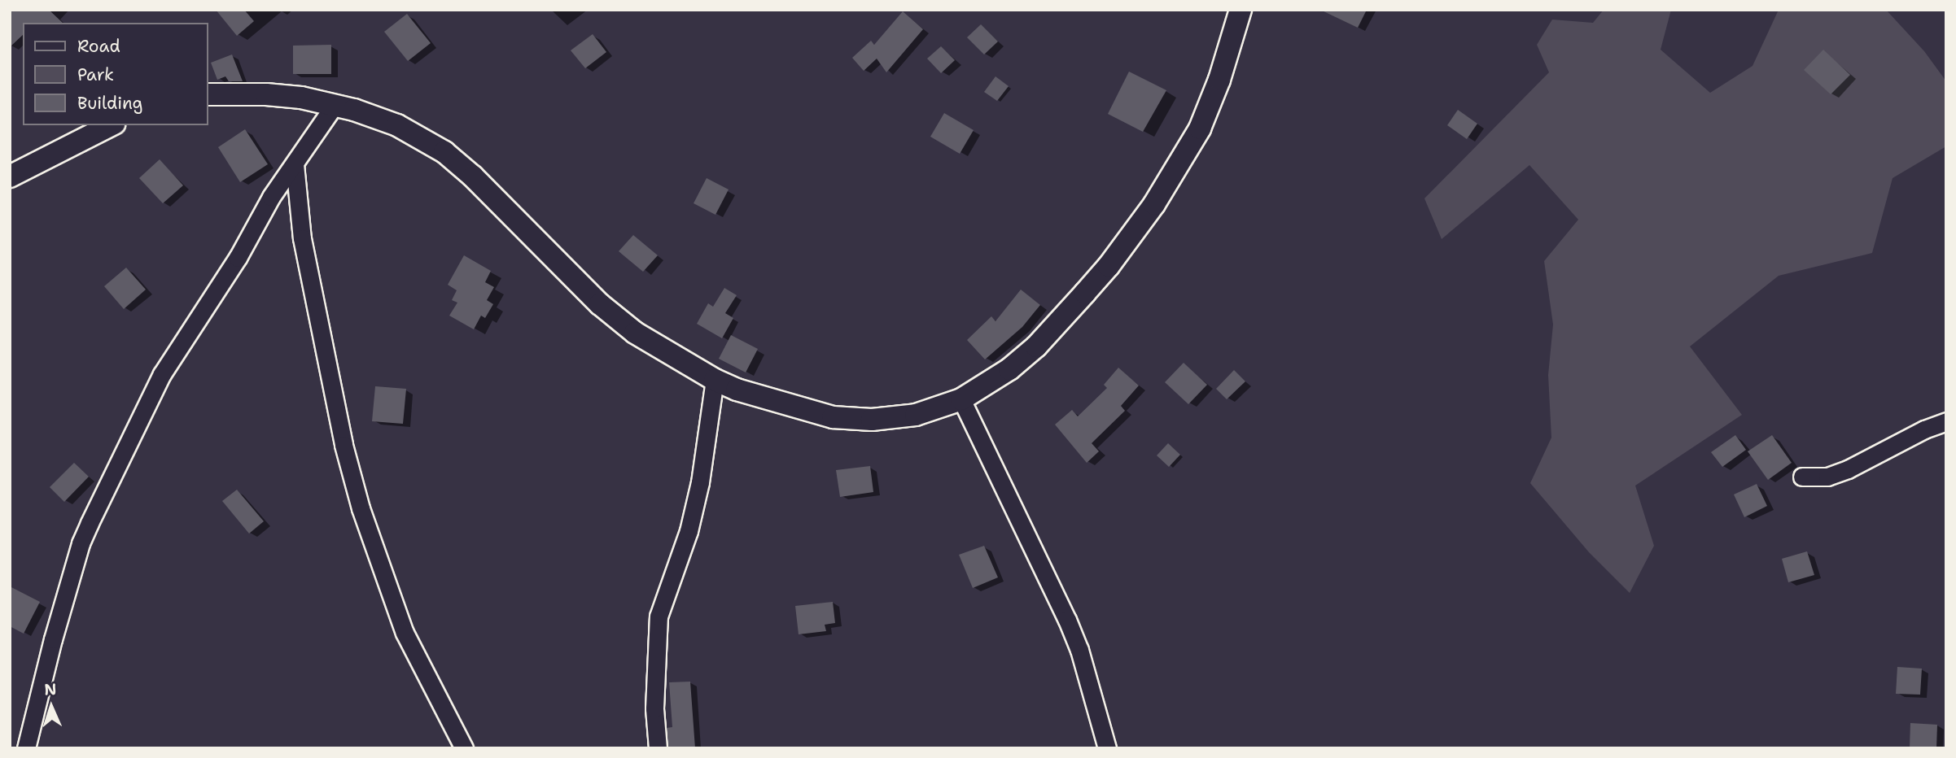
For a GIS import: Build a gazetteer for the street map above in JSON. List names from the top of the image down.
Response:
{
  "legend": ["Road", "Park", "Building"],
  "north": "top"
}
